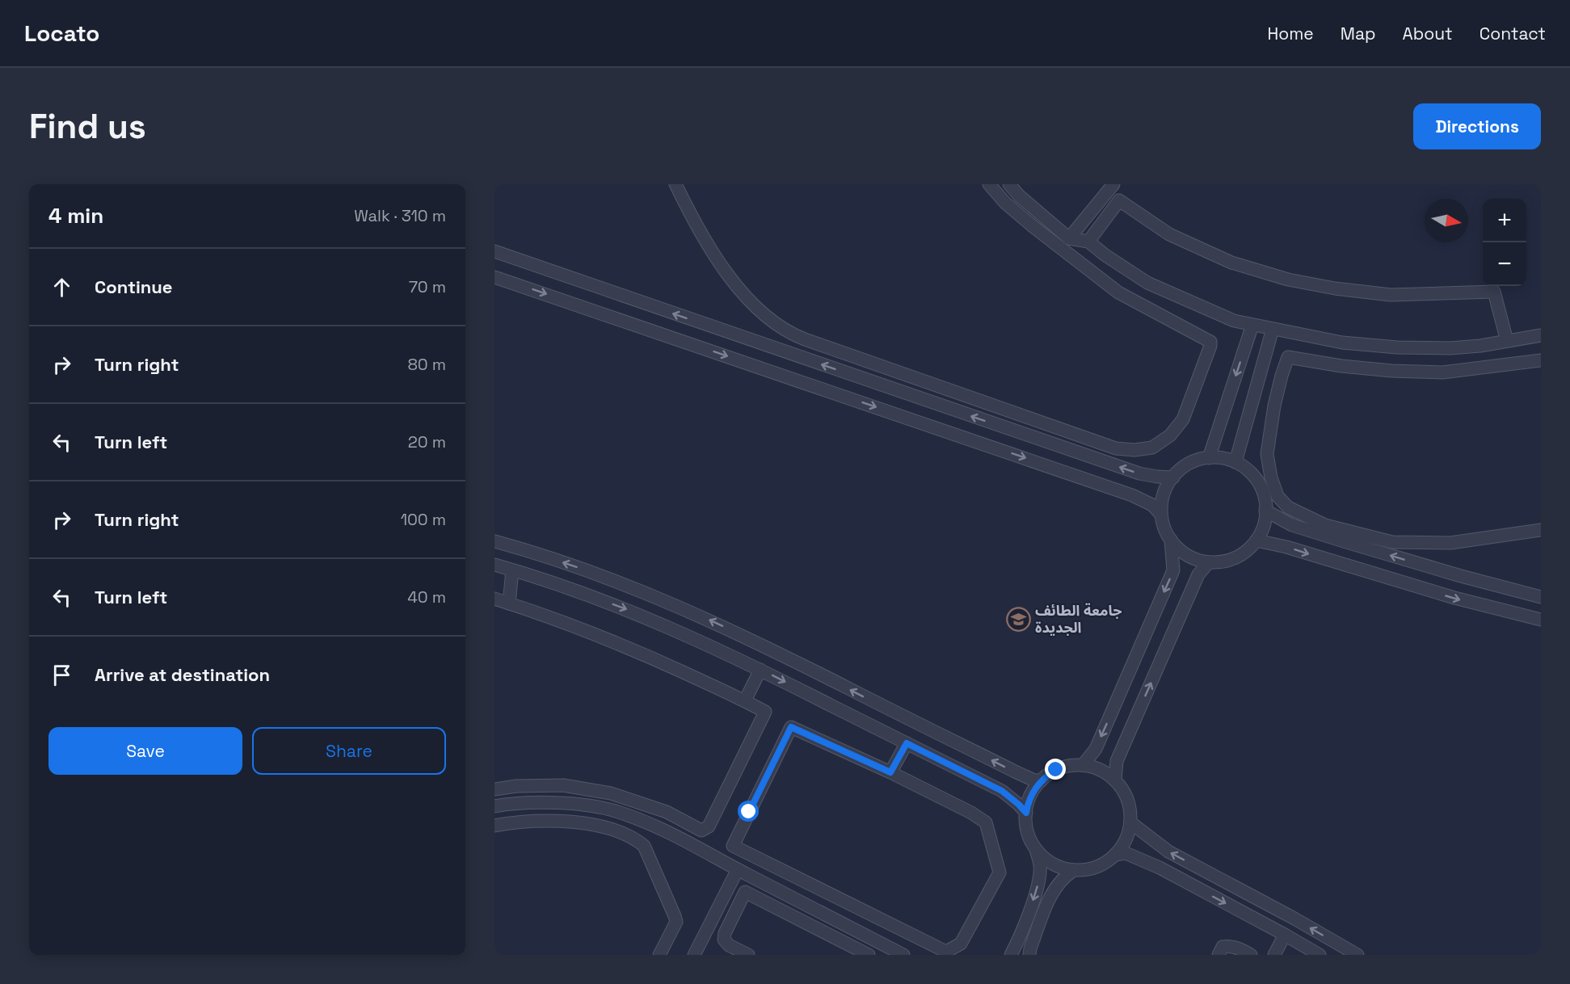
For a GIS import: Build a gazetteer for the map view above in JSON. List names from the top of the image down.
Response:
{
  "places": {
    "school or university": ["جامعة الطائف الجديدة"]
  },
  "north": "right",
  "page": {
    "header": "Locato",
    "nav": [
      "Home",
      "Map",
      "About",
      "Contact"
    ],
    "buttons": [
      "Directions",
      ["Save", "Share"]
    ],
    "title": "Find us",
    "heading": ["4 min", "Walk · 310 m"],
    "map_buttons": ["+", "−"],
    "list": [
      ["Continue", "70 m"],
      ["Turn right", "80 m"],
      ["Turn left", "20 m"],
      ["Turn right", "100 m"],
      ["Turn left", "40 m"],
      "Arrive at destination"
    ]
  }
}
